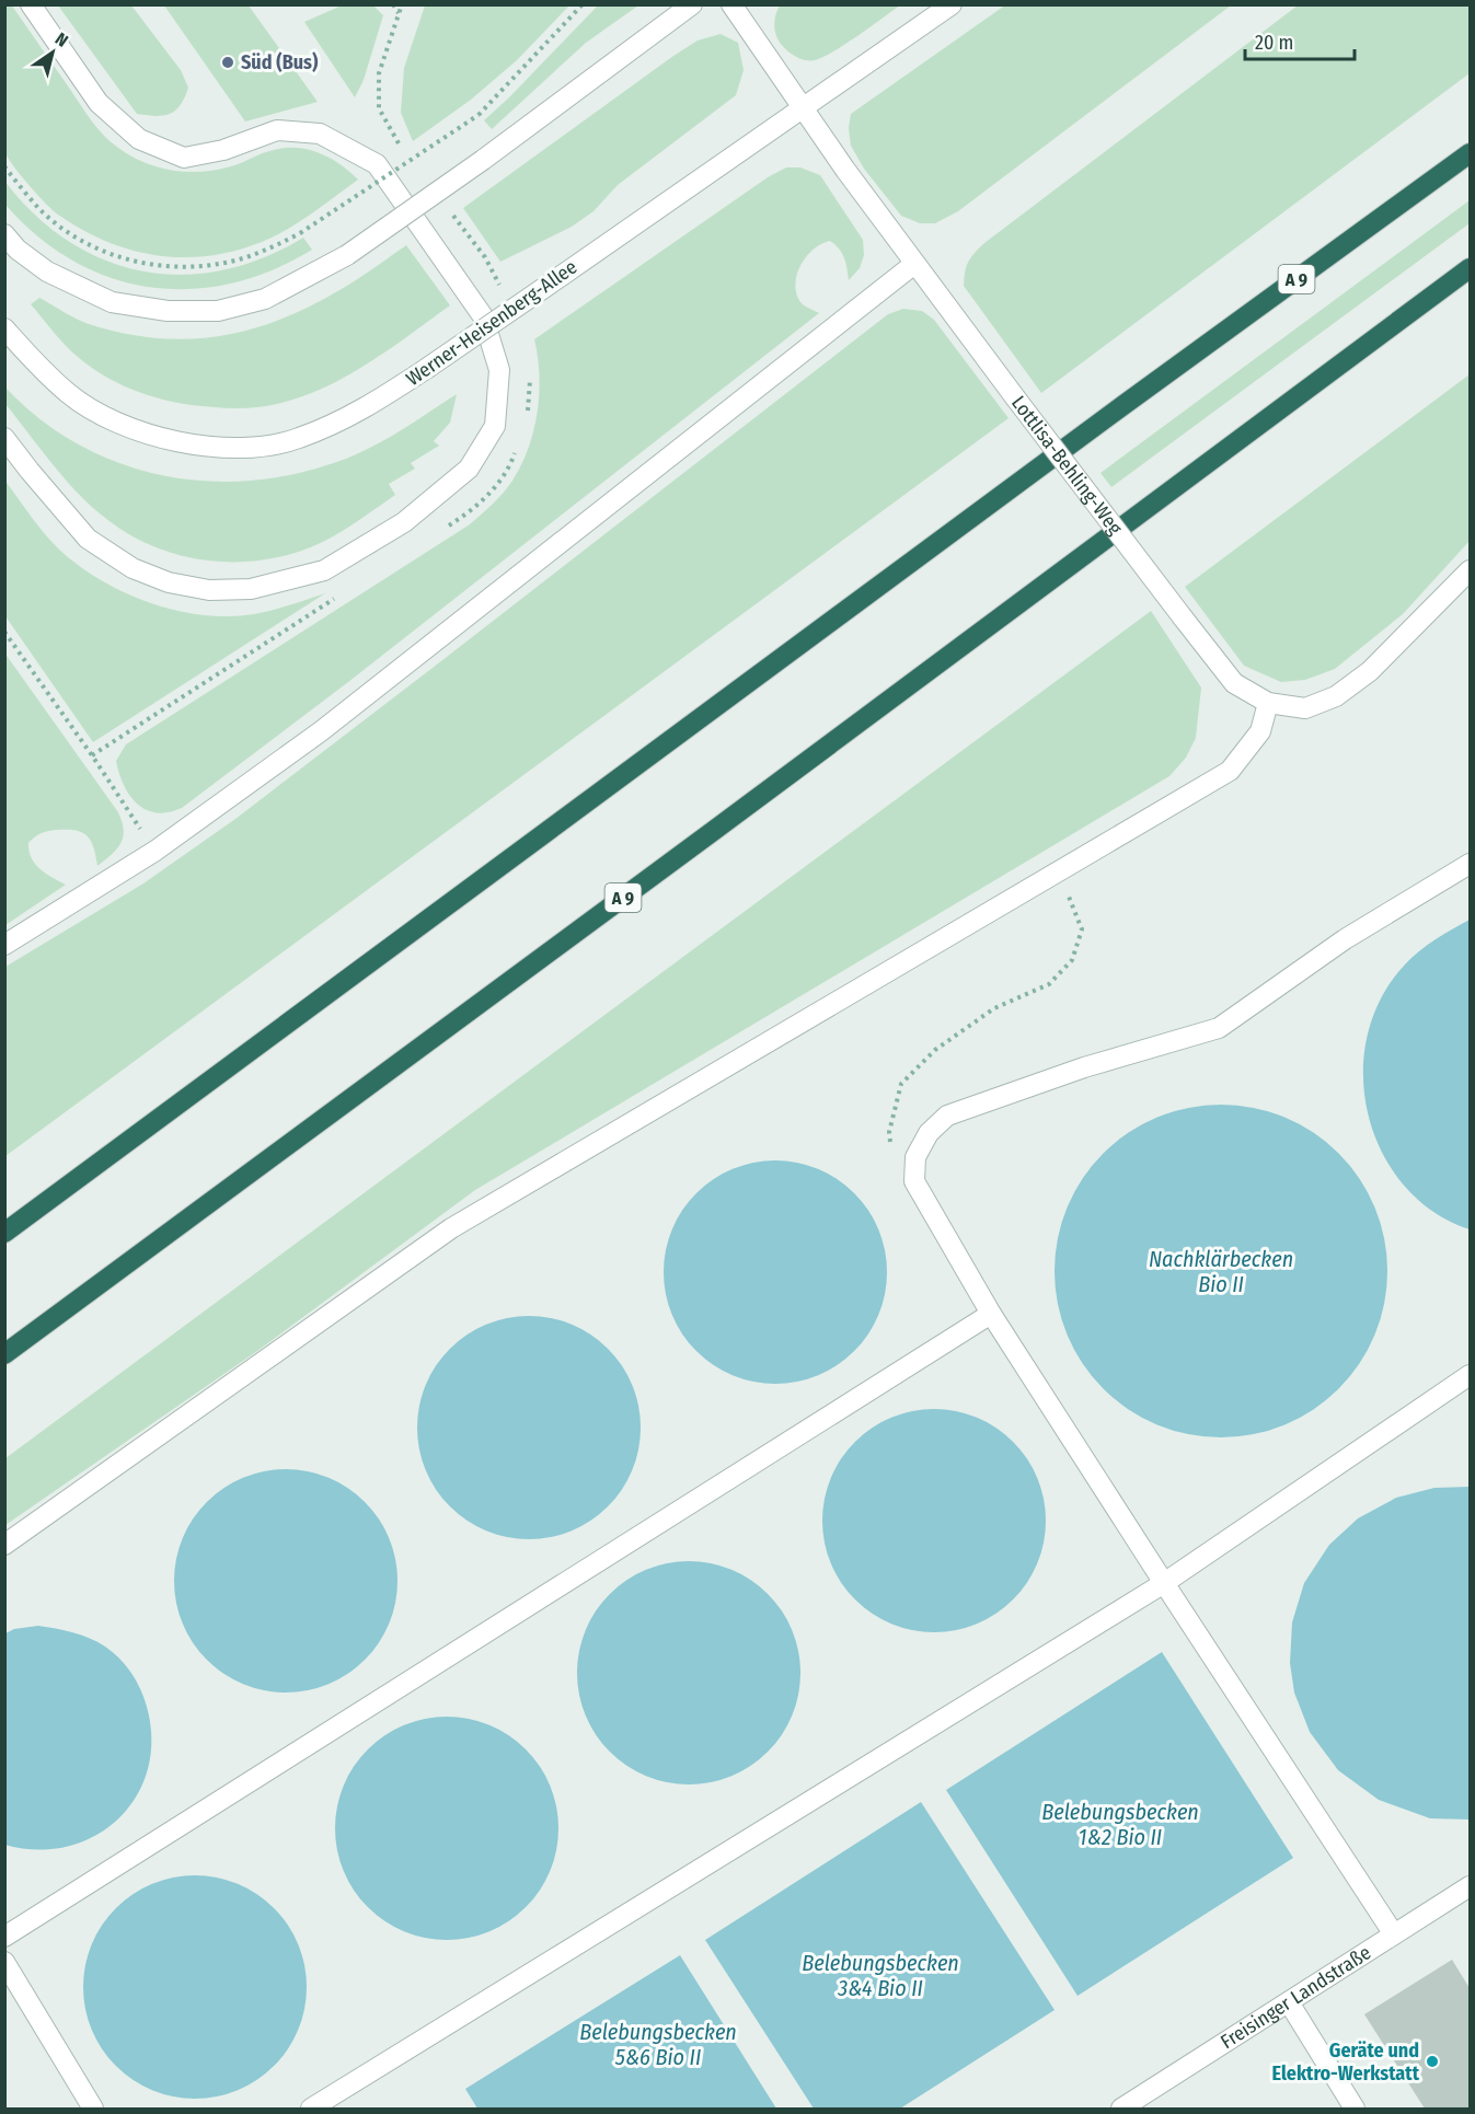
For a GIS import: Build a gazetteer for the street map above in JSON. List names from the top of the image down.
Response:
{
  "streets": {
    "highway": ["A 9"],
    "street": ["Werner-Heisenberg-Allee", "Lottlisa-Behling-Weg", "Freisinger Landstraße"]
  },
  "crossings": [
    ["Werner-Heisenberg-Allee", "Lottlisa-Behling-Weg"]
  ],
  "water": [
    "Nachklärbecken Bio II",
    "Belebungsbecken 1&2 Bio II",
    "Belebungsbecken 3&4 Bio II",
    "Belebungsbecken 5&6 Bio II"
  ],
  "places": ["Süd (Bus)", "Geräte und Elektro-Werkstatt"],
  "scale_bar": "20 m",
  "north": "top right"
}
